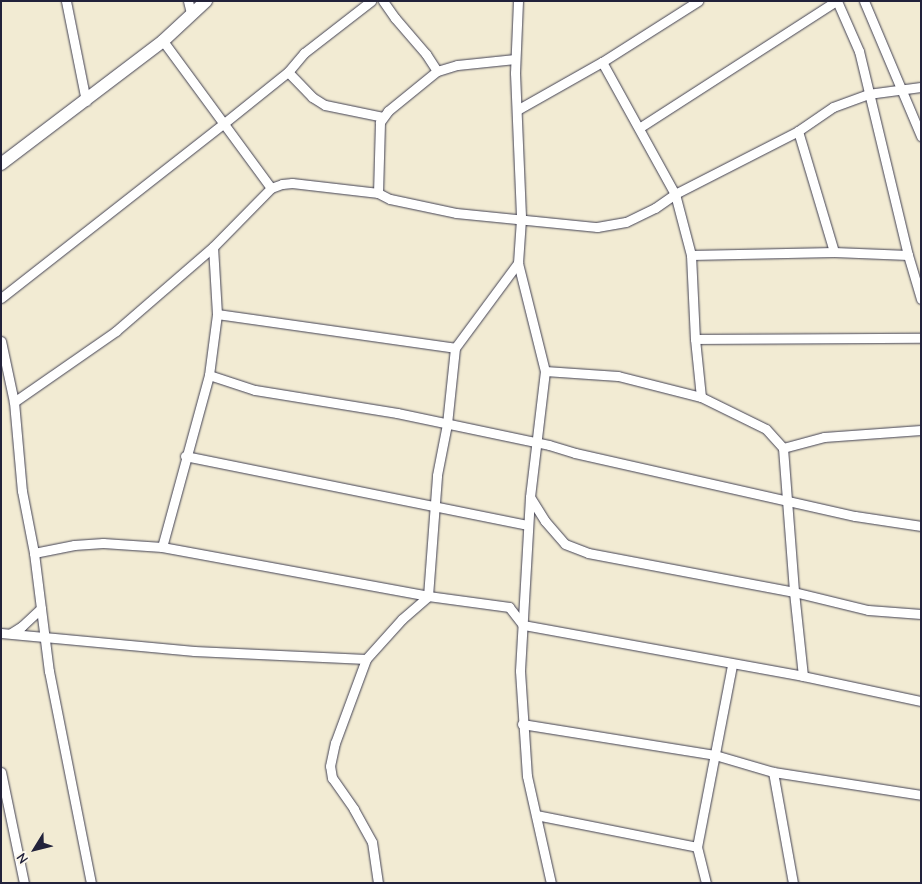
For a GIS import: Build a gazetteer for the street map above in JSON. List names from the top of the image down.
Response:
{
  "north": "bottom left"
}
